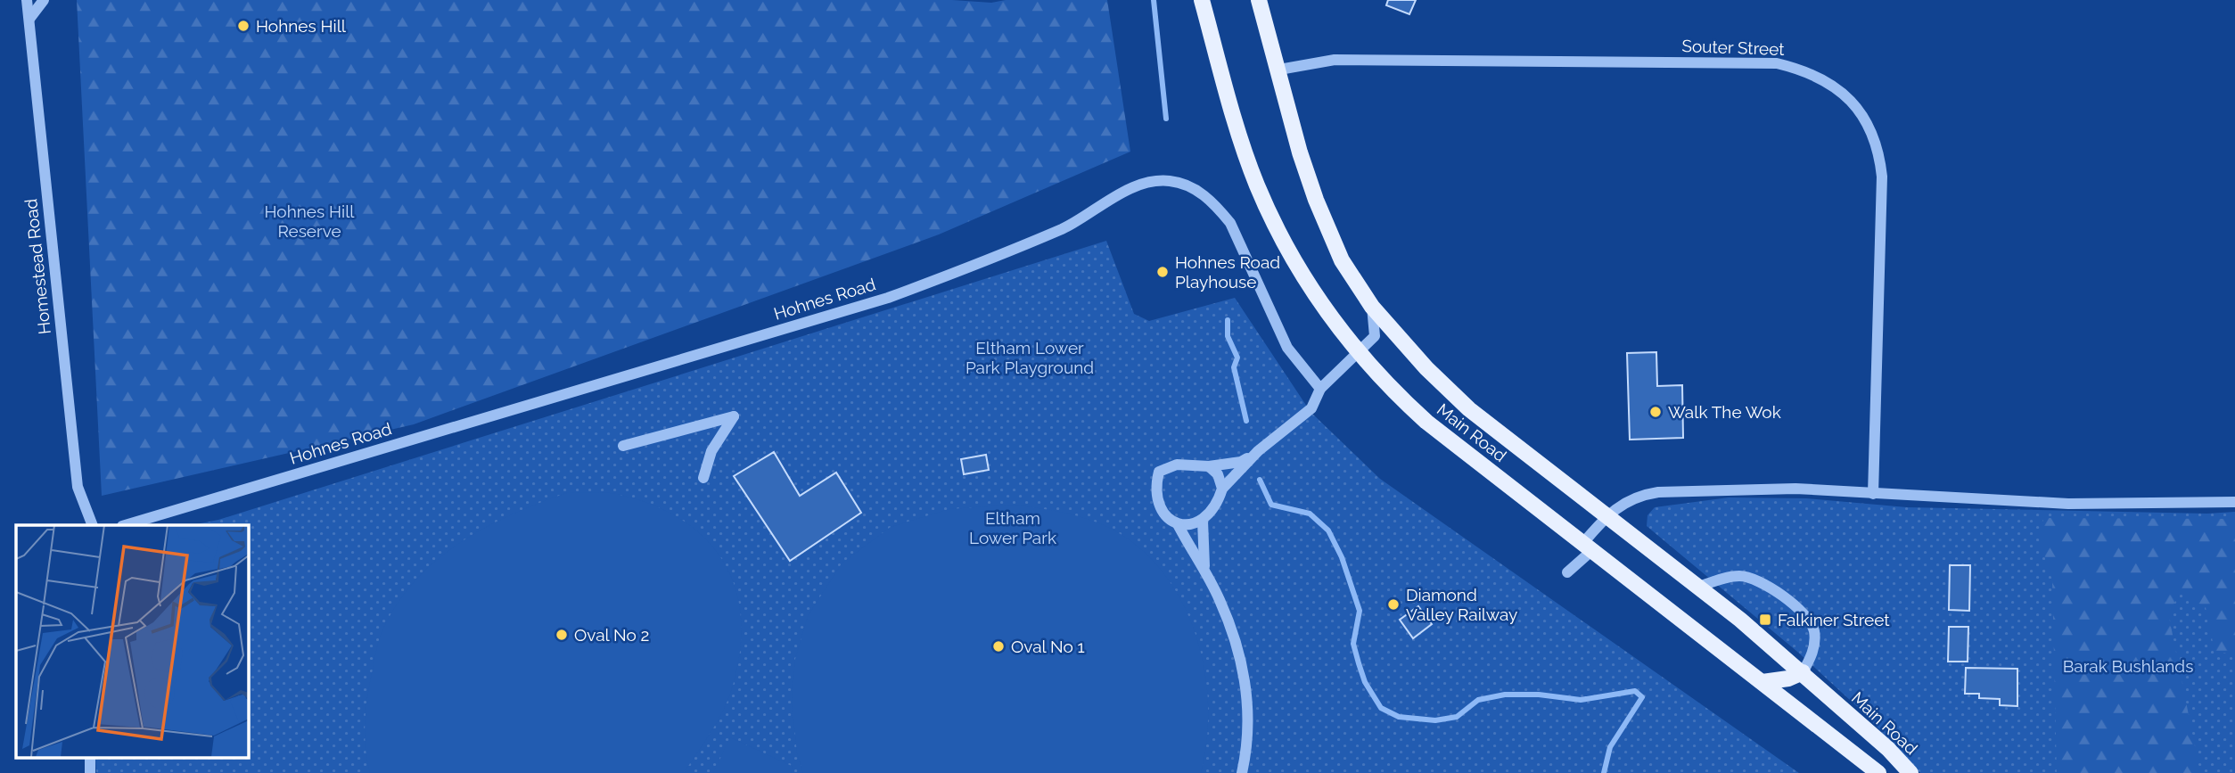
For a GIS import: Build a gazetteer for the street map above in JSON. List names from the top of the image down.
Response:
{
  "streets": {
    "main road": ["Main Road"],
    "street": ["Souter Street", "Homestead Road", "Hohnes Road"]
  },
  "crossings": [
    ["Souter Street", "Main Road"]
  ],
  "parks": [
    "Hohnes Hill Reserve",
    "Eltham Lower Park Playground",
    "Eltham Lower Park",
    "Barak Bushlands"
  ],
  "places": {
    "other": [
      "Hohnes Hill",
      "Hohnes Road Playhouse",
      "Walk The Wok",
      "Diamond Valley Railway",
      "Oval No 2",
      "Oval No 1"
    ],
    "transit": ["Falkiner Street"]
  }
}
